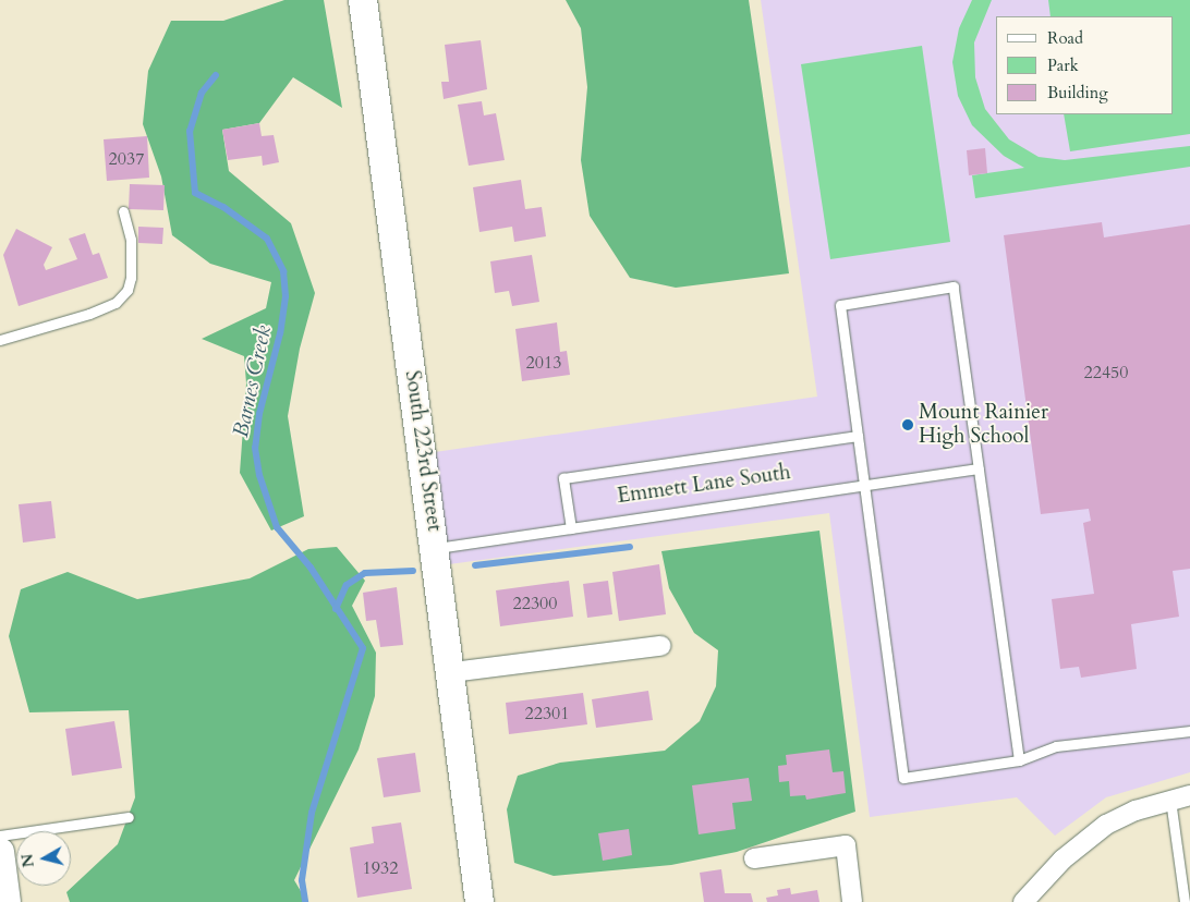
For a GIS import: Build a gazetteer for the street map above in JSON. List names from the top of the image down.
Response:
{
  "streets": {
    "street": ["South 223rd Street"],
    "lane": ["Emmett Lane South"]
  },
  "crossings": [
    ["South 223rd Street", "Emmett Lane South"]
  ],
  "water": ["Barnes Creek"],
  "places": ["Mount Rainier High School"],
  "house_numbers": [
    "2037",
    "2013",
    "22450",
    "22300",
    "22301",
    "1932"
  ],
  "legend": ["Road", "Park", "Building"],
  "north": "left"
}
